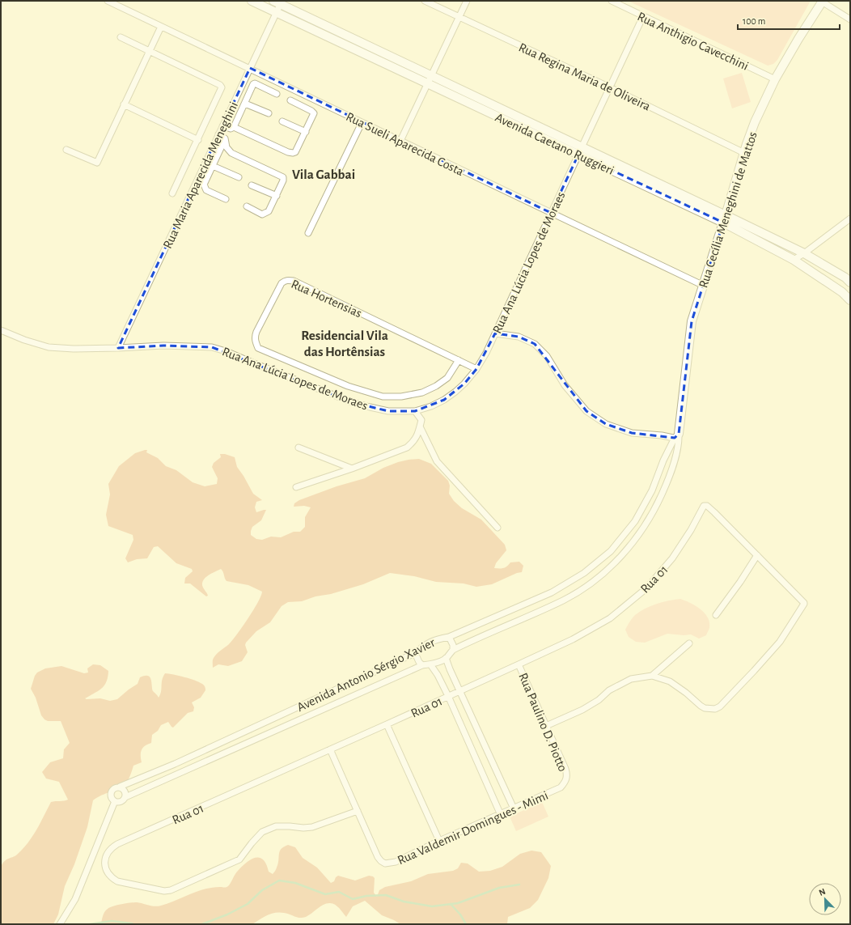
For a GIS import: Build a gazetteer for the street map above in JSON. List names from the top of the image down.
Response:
{
  "streets": {
    "main road": ["Avenida Caetano Ruggieri", "Rua Cecília Meneghini de Mattos"],
    "street": [
      "Rua Anthigio Cavecchini",
      "Rua Regina Maria de Oliveira",
      "Rua Sueli Aparecida Costa",
      "Rua Maria Aparecida Meneghini",
      "Rua Ana Lúcia Lopes de Moraes",
      "Rua Hortensias",
      "Rua 01",
      "Avenida Antonio Sérgio Xavier",
      "Rua Paulino D. Piotto",
      "Rua Valdemir Domingues - Mimi"
    ]
  },
  "crossings": [
    ["Rua Anthigio Cavecchini", "Rua Cecília Meneghini de Mattos"],
    ["Rua Anthigio Cavecchini", "Rua Ana Lúcia Lopes de Moraes"],
    ["Rua Regina Maria de Oliveira", "Rua Cecília Meneghini de Mattos"],
    ["Rua Regina Maria de Oliveira", "Rua Ana Lúcia Lopes de Moraes"],
    ["Rua Sueli Aparecida Costa", "Rua Maria Aparecida Meneghini"],
    ["Rua Sueli Aparecida Costa", "Rua Cecília Meneghini de Mattos"],
    ["Rua Sueli Aparecida Costa", "Rua Ana Lúcia Lopes de Moraes"],
    ["Avenida Caetano Ruggieri", "Rua Maria Aparecida Meneghini"],
    ["Avenida Caetano Ruggieri", "Rua Cecília Meneghini de Mattos"],
    ["Avenida Caetano Ruggieri", "Rua Ana Lúcia Lopes de Moraes"],
    ["Rua Maria Aparecida Meneghini", "Rua Ana Lúcia Lopes de Moraes"],
    ["Rua Cecília Meneghini de Mattos", "Avenida Antonio Sérgio Xavier"],
    ["Rua Ana Lúcia Lopes de Moraes", "Rua Hortensias"],
    ["Rua 01", "Rua Paulino D. Piotto"],
    ["Rua 01", "Rua Valdemir Domingues - Mimi"],
    ["Rua Paulino D. Piotto", "Rua Valdemir Domingues - Mimi"]
  ],
  "districts": ["Vila Gabbai", "Residencial Vila das Hortênsias"],
  "scale_bar": "100 m",
  "north": "top left"
}
